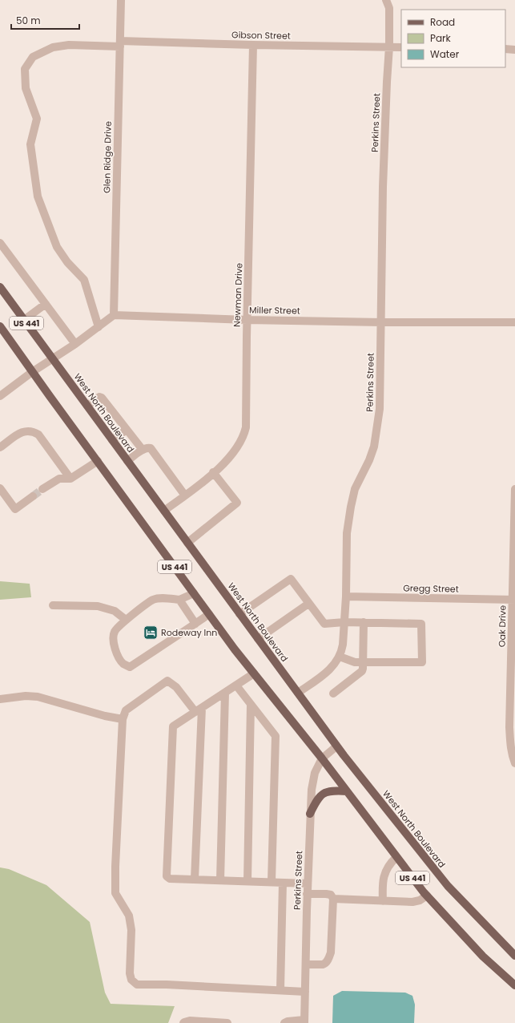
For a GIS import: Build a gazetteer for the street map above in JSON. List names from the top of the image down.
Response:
{
  "streets": {
    "main road": ["US 441", "West North Boulevard"],
    "street": [
      "Gibson Street",
      "Perkins Street",
      "Glen Ridge Drive",
      "Newman Drive",
      "Miller Street",
      "Gregg Street",
      "Oak Drive"
    ]
  },
  "crossings": [
    ["Gibson Street", "Perkins Street"],
    ["Gibson Street", "Glen Ridge Drive"],
    ["Gibson Street", "Newman Drive"],
    ["Perkins Street", "Miller Street"],
    ["Perkins Street", "US 441"],
    ["Perkins Street", "West North Boulevard"],
    ["Perkins Street", "Gregg Street"],
    ["Glen Ridge Drive", "Miller Street"],
    ["Newman Drive", "Miller Street"],
    ["Newman Drive", "West North Boulevard"],
    ["Gregg Street", "Oak Drive"]
  ],
  "places": {
    "hotel": ["Rodeway Inn"]
  },
  "legend": ["Road", "Park", "Water"],
  "scale_bar": "50 m"
}
